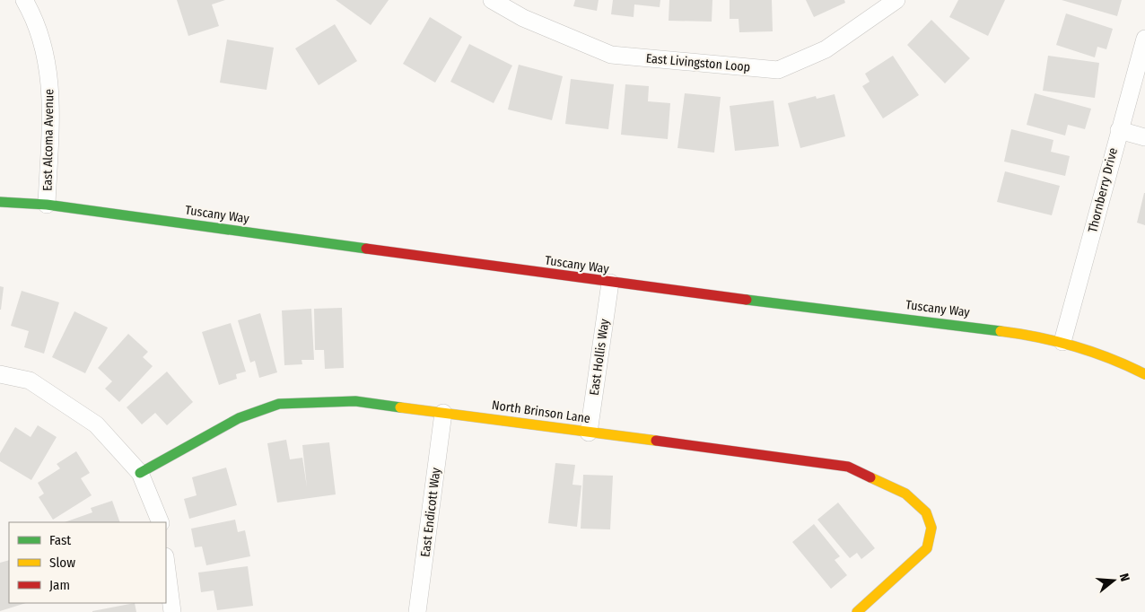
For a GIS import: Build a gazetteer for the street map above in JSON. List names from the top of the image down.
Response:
{
  "streets": {
    "street": [
      "East Livingston Loop",
      "East Alcoma Avenue",
      "Thornberry Drive",
      "Tuscany Way",
      "East Hollis Way",
      "North Brinson Lane",
      "East Endicott Way"
    ]
  },
  "crossings": [
    ["East Alcoma Avenue", "Tuscany Way"],
    ["Thornberry Drive", "Tuscany Way"],
    ["Tuscany Way", "East Hollis Way"],
    ["East Hollis Way", "North Brinson Lane"],
    ["North Brinson Lane", "East Endicott Way"]
  ],
  "legend": ["Fast", "Slow", "Jam"],
  "north": "right"
}
